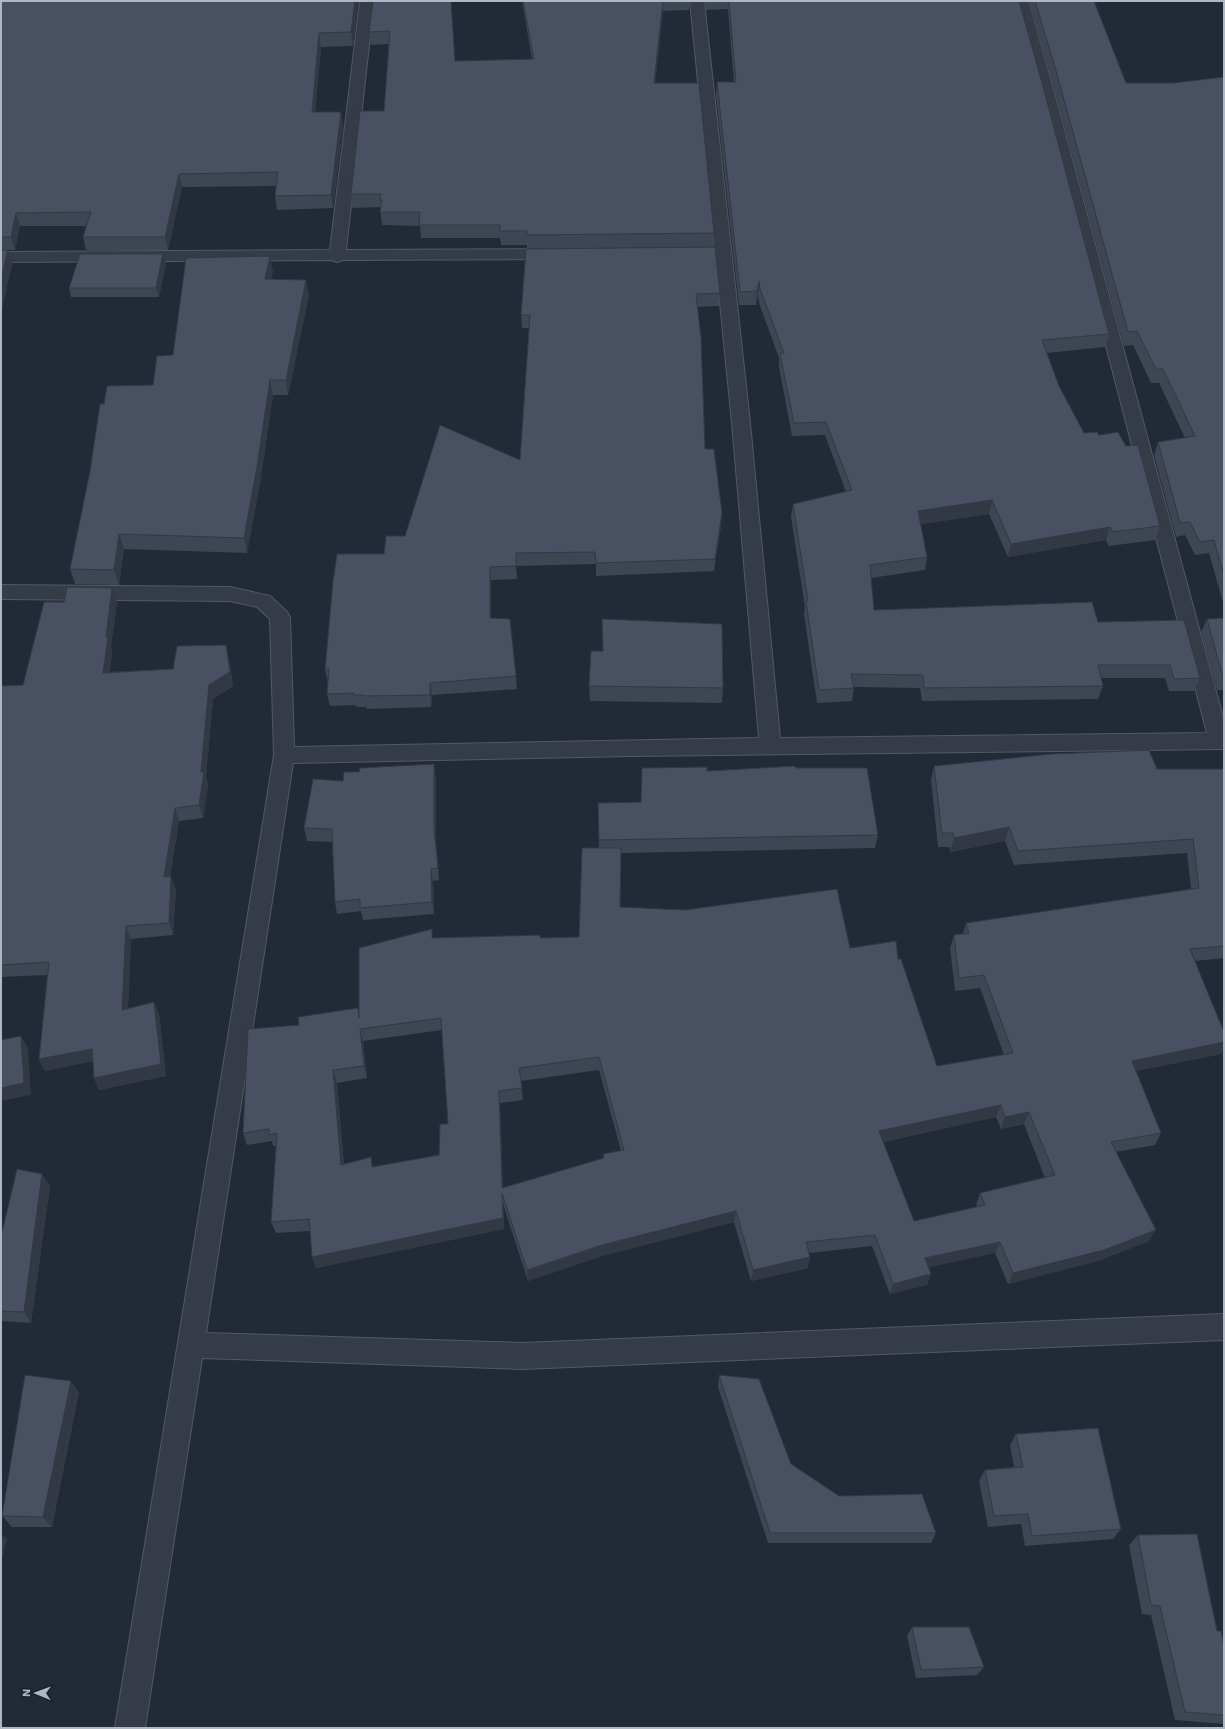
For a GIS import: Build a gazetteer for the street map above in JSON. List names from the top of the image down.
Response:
{
  "north": "left"
}
